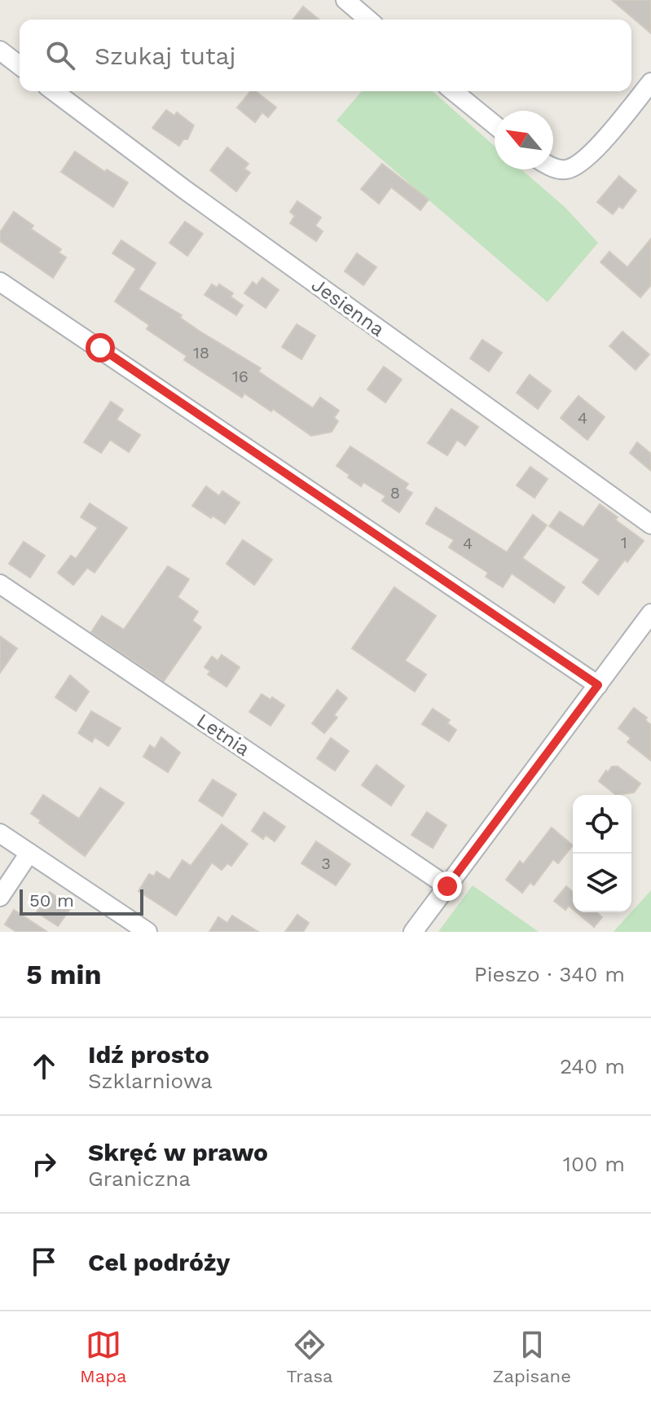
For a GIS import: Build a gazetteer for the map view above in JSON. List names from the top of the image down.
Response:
{
  "streets": {
    "street": ["Jesienna", "Letnia"]
  },
  "house_numbers": [
    "18",
    "16",
    "4",
    "8",
    "1",
    "4",
    "3"
  ],
  "scale_bar": "50 m",
  "north": "top left",
  "page": {
    "search": "Szukaj tutaj",
    "scale": "50 m",
    "heading": ["5 min", "Pieszo · 340 m"],
    "list": [
      ["Idź prosto", "Szklarniowa", "240 m"],
      ["Skręć w prawo", "Graniczna", "100 m"],
      "Cel podróży"
    ],
    "nav": ["Mapa", "Trasa", "Zapisane"]
  }
}
